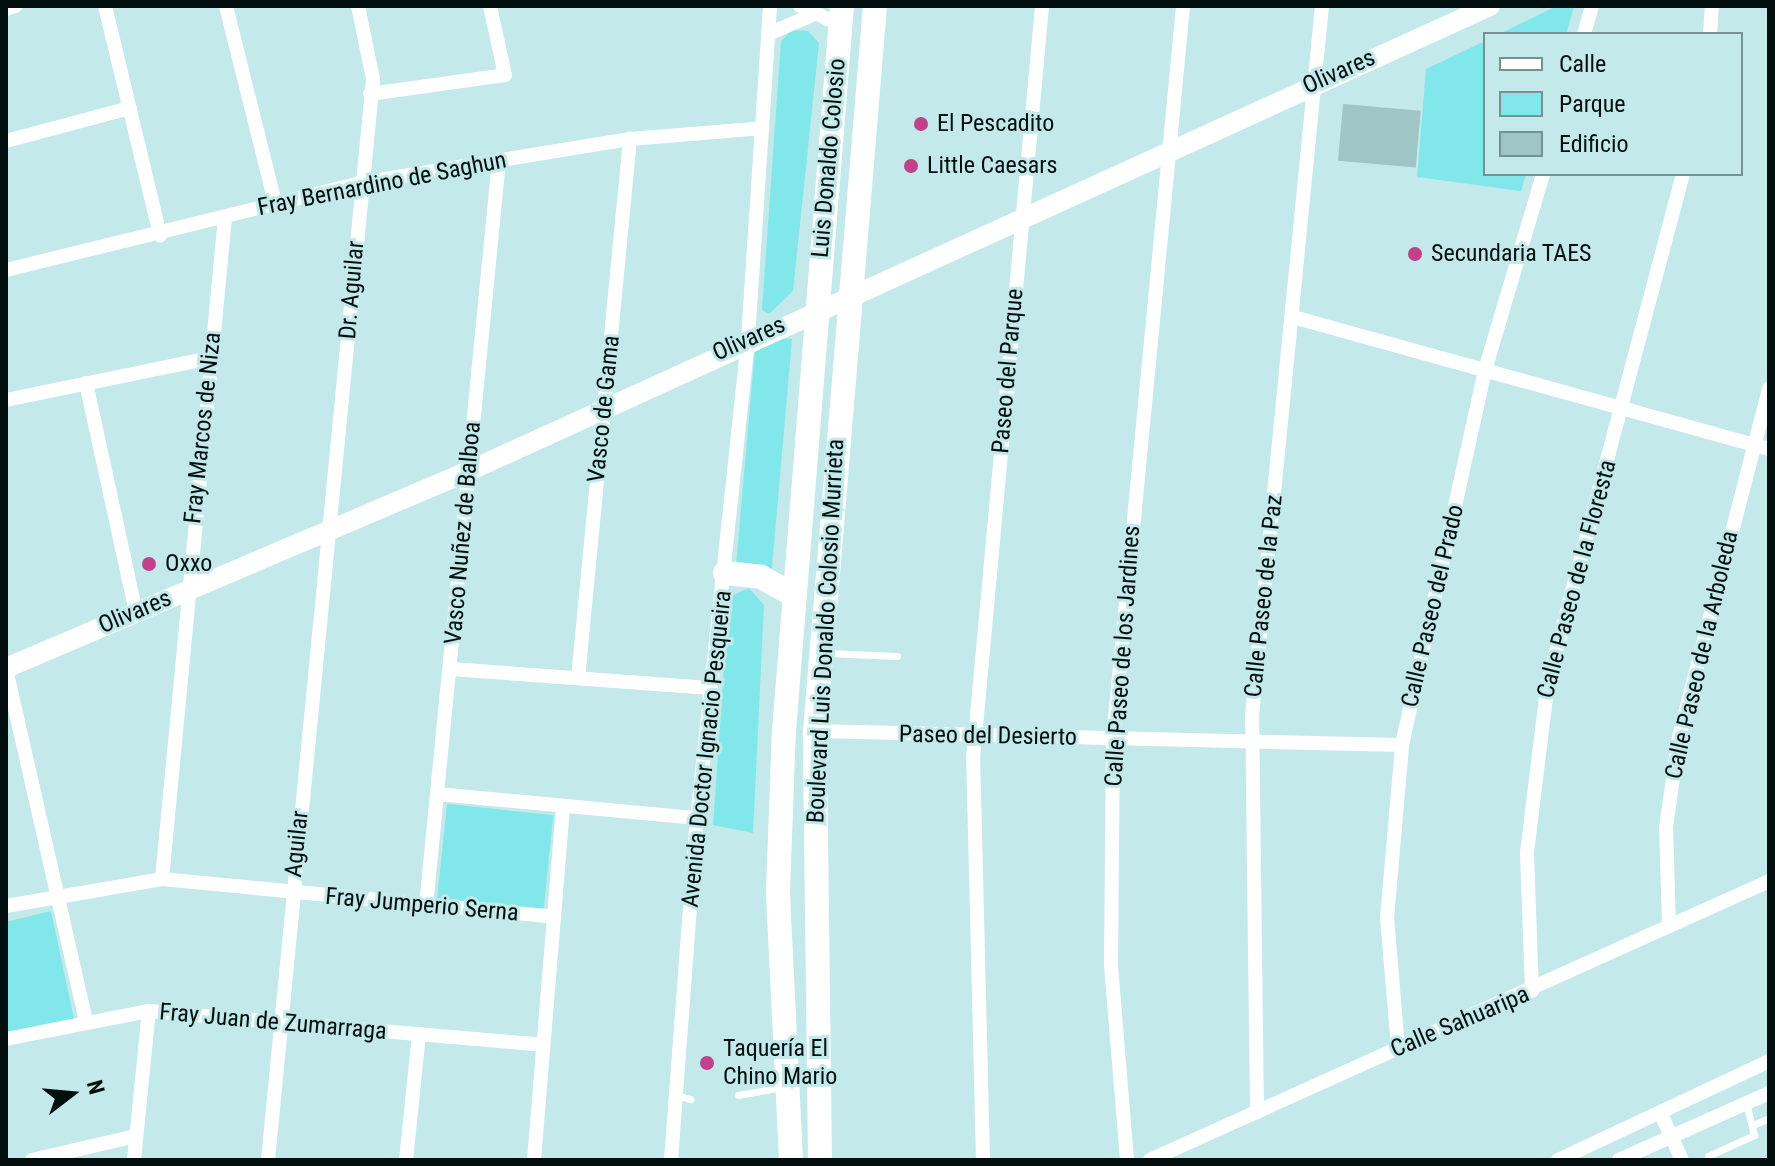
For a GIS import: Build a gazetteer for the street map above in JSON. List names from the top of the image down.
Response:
{
  "streets": {
    "main road": ["Olivares", "Luis Donaldo Colosio", "Boulevard Luis Donaldo Colosio Murrieta"],
    "street": [
      "Fray Bernardino de Saghun",
      "Dr. Aguilar",
      "Paseo del Parque",
      "Vasco de Gama",
      "Fray Marcos de Niza",
      "Vasco Nuñez de Balboa",
      "Calle Paseo de la Floresta",
      "Calle Paseo de la Paz",
      "Calle Paseo del Prado",
      "Calle Paseo de la Arboleda",
      "Calle Paseo de los Jardines",
      "Paseo del Desierto",
      "Avenida Doctor Ignacio Pesqueira",
      "Aguilar",
      "Fray Jumperio Serna",
      "Fray Juan de Zumarraga",
      "Calle Sahuaripa"
    ]
  },
  "crossings": [
    ["Olivares", "Luis Donaldo Colosio"],
    ["Olivares", "Dr. Aguilar"],
    ["Olivares", "Paseo del Parque"],
    ["Olivares", "Vasco de Gama"],
    ["Olivares", "Fray Marcos de Niza"],
    ["Olivares", "Vasco Nuñez de Balboa"],
    ["Olivares", "Calle Paseo de la Paz"],
    ["Olivares", "Boulevard Luis Donaldo Colosio Murrieta"],
    ["Olivares", "Calle Paseo de los Jardines"],
    ["Olivares", "Avenida Doctor Ignacio Pesqueira"],
    ["Olivares", "Aguilar"],
    ["Luis Donaldo Colosio", "Boulevard Luis Donaldo Colosio Murrieta"],
    ["Fray Bernardino de Saghun", "Dr. Aguilar"],
    ["Fray Bernardino de Saghun", "Vasco de Gama"],
    ["Fray Bernardino de Saghun", "Fray Marcos de Niza"],
    ["Fray Bernardino de Saghun", "Vasco Nuñez de Balboa"],
    ["Fray Bernardino de Saghun", "Avenida Doctor Ignacio Pesqueira"],
    ["Dr. Aguilar", "Aguilar"],
    ["Paseo del Parque", "Paseo del Desierto"],
    ["Fray Marcos de Niza", "Fray Jumperio Serna"],
    ["Vasco Nuñez de Balboa", "Fray Jumperio Serna"],
    ["Calle Paseo de la Floresta", "Calle Sahuaripa"],
    ["Calle Paseo de la Paz", "Paseo del Desierto"],
    ["Calle Paseo de la Paz", "Calle Sahuaripa"],
    ["Calle Paseo del Prado", "Paseo del Desierto"],
    ["Calle Paseo del Prado", "Calle Sahuaripa"],
    ["Boulevard Luis Donaldo Colosio Murrieta", "Paseo del Desierto"],
    ["Calle Paseo de la Arboleda", "Calle Sahuaripa"],
    ["Calle Paseo de los Jardines", "Paseo del Desierto"],
    ["Aguilar", "Fray Jumperio Serna"],
    ["Aguilar", "Fray Juan de Zumarraga"]
  ],
  "places": [
    "El Pescadito",
    "Little Caesars",
    "Secundaria TAES",
    "Oxxo",
    "Taquería El Chino Mario"
  ],
  "legend": ["Calle", "Parque", "Edificio"],
  "north": "right"
}
